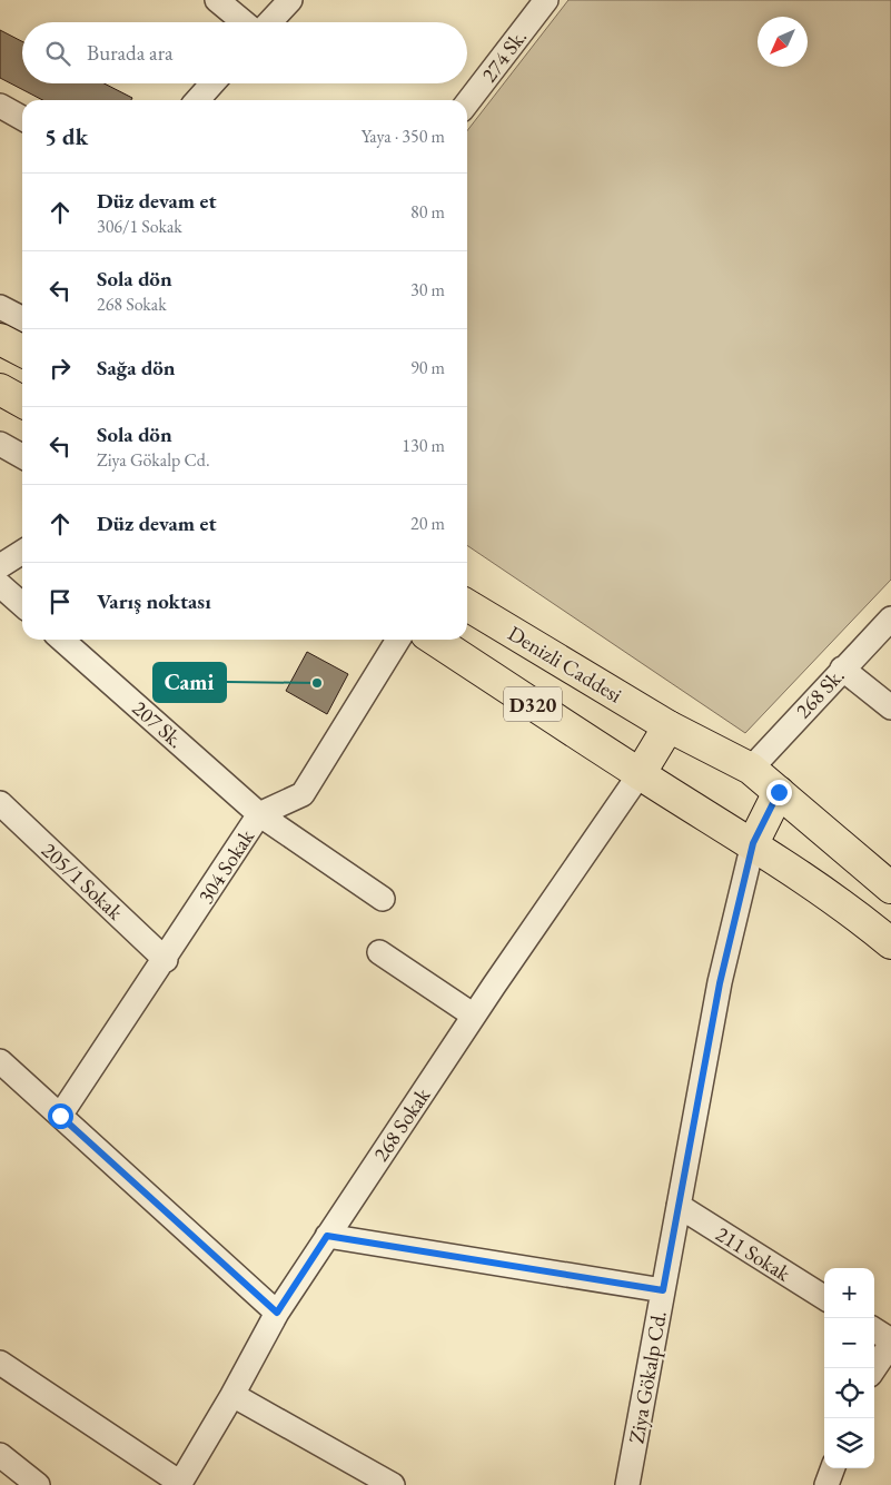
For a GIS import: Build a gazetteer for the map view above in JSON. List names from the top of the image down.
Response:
{
  "streets": {
    "main road": ["Denizli Caddesi", "D320"],
    "street": [
      "274 Sk.",
      "268 Sk.",
      "207 Sk.",
      "304 Sokak",
      "205/1 Sokak",
      "268 Sokak",
      "211 Sokak",
      "Ziya Gökalp Cd."
    ]
  },
  "crossings": [
    ["Denizli Caddesi", "268 Sk."],
    ["D320", "268 Sokak"],
    ["207 Sk.", "304 Sokak"],
    ["304 Sokak", "205/1 Sokak"],
    ["211 Sokak", "Ziya Gökalp Cd."]
  ],
  "places": ["Cami"],
  "north": "bottom left",
  "page": {
    "search": "Burada ara",
    "heading": ["5 dk", "Yaya · 350 m"],
    "list": [
      ["Düz devam et", "306/1 Sokak", "80 m"],
      ["Sola dön", "268 Sokak", "30 m"],
      ["Sağa dön", "90 m"],
      ["Sola dön", "Ziya Gökalp Cd.", "130 m"],
      ["Düz devam et", "20 m"],
      "Varış noktası"
    ],
    "map_buttons": ["+", "−"]
  }
}
